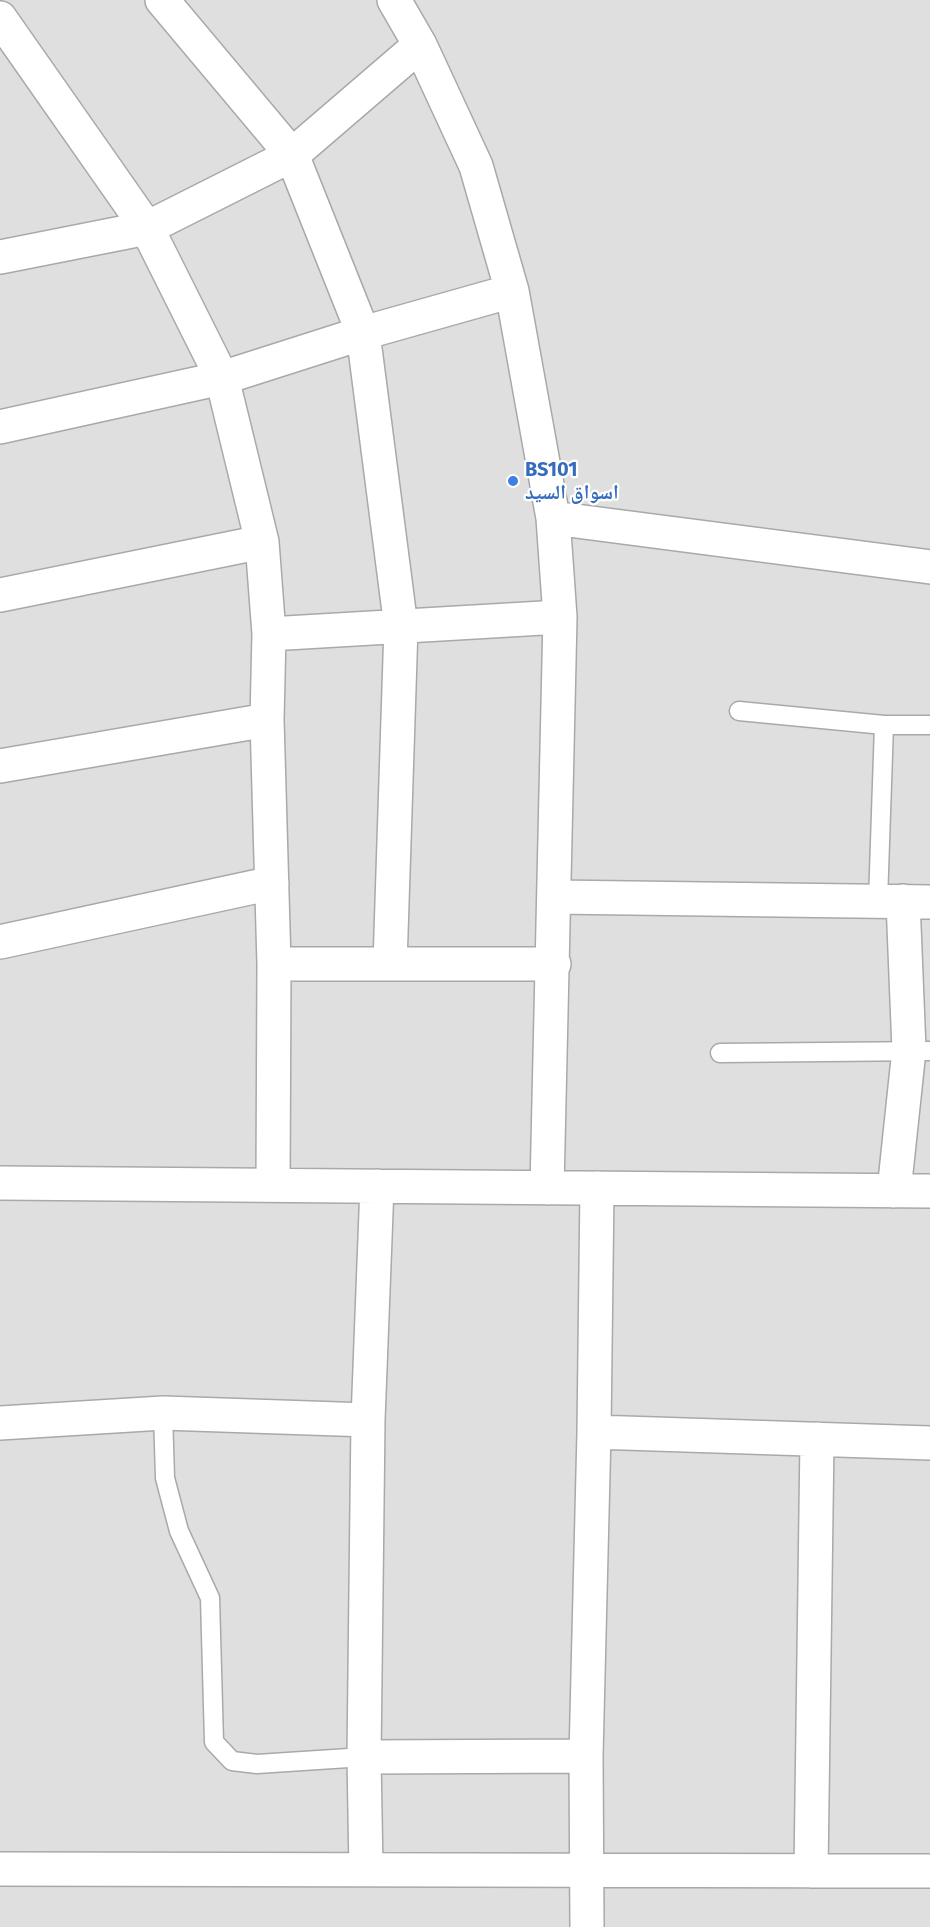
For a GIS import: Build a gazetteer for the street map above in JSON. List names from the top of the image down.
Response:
{
  "places": ["BS101 اسواق السيد"]
}
